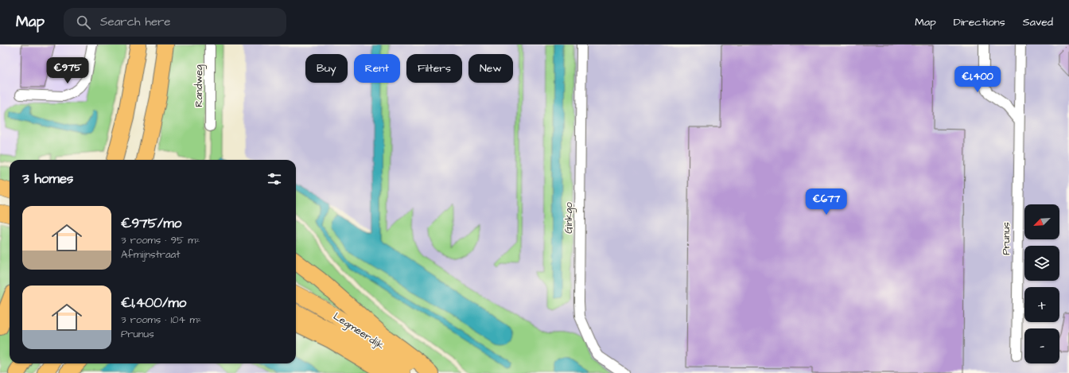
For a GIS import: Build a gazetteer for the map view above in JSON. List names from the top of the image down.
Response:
{
  "streets": {
    "main road": ["Legmeerdijk"],
    "street": ["Randweg", "Ginkgo", "Prunus"]
  },
  "north": "bottom left",
  "page": {
    "header": "Map",
    "search": "Search here",
    "nav": ["Map", "Directions", "Saved"],
    "chip": [
      "Buy",
      "Rent",
      "Filters",
      "New"
    ],
    "price": ["€975", "€1,400", "€677"],
    "heading": "3 homes",
    "list": [
      {
        "name": "€975/mo",
        "note": "3 rooms · 95 m² · Afmijnstraat"
      },
      {
        "name": "€1,400/mo",
        "note": "3 rooms · 104 m² · Prunus"
      }
    ],
    "map_buttons": ["+", "−"]
  }
}
